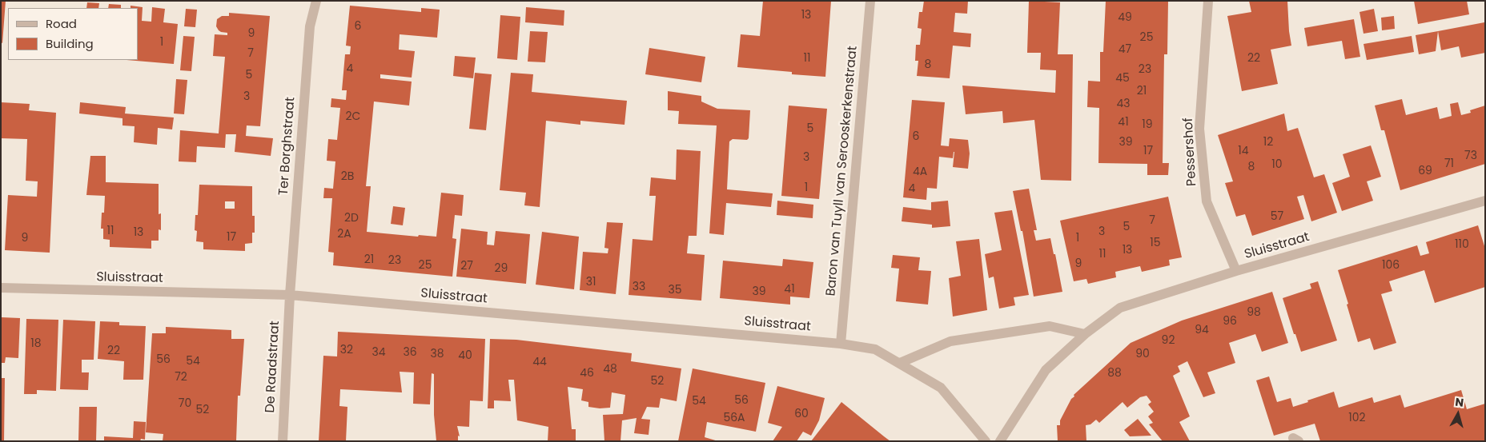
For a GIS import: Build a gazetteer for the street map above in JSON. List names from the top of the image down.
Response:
{
  "streets": {
    "street": [
      "Ter Borghstraat",
      "Pessershof",
      "Baron van Tuyll van Serooskerkenstraat",
      "Sluisstraat",
      "De Raadstraat"
    ]
  },
  "crossings": [
    ["Ter Borghstraat", "Sluisstraat"],
    ["Ter Borghstraat", "De Raadstraat"],
    ["Pessershof", "Sluisstraat"],
    ["Baron van Tuyll van Serooskerkenstraat", "Sluisstraat"],
    ["Sluisstraat", "De Raadstraat"]
  ],
  "house_numbers": [
    "13",
    "49",
    "6",
    "9",
    "25",
    "1",
    "47",
    "7",
    "11",
    "22",
    "8",
    "4",
    "23",
    "5",
    "45",
    "21",
    "3",
    "43",
    "2C",
    "41",
    "19",
    "5",
    "6",
    "39",
    "12",
    "17",
    "14",
    "73",
    "3",
    "71",
    "10",
    "8",
    "69",
    "4A",
    "2B",
    "1",
    "4",
    "57",
    "2D",
    "7",
    "5",
    "11",
    "3",
    "13",
    "2A",
    "17",
    "9",
    "1",
    "15",
    "110",
    "13",
    "11",
    "21",
    "23",
    "9",
    "25",
    "106",
    "27",
    "29",
    "31",
    "33",
    "41",
    "35",
    "39",
    "98",
    "96",
    "94",
    "92",
    "18",
    "32",
    "22",
    "34",
    "36",
    "38",
    "90",
    "40",
    "56",
    "54",
    "44",
    "48",
    "46",
    "88",
    "72",
    "52",
    "56",
    "54",
    "70",
    "52",
    "60",
    "56A",
    "102"
  ],
  "legend": ["Road", "Building"],
  "north": "top"
}
